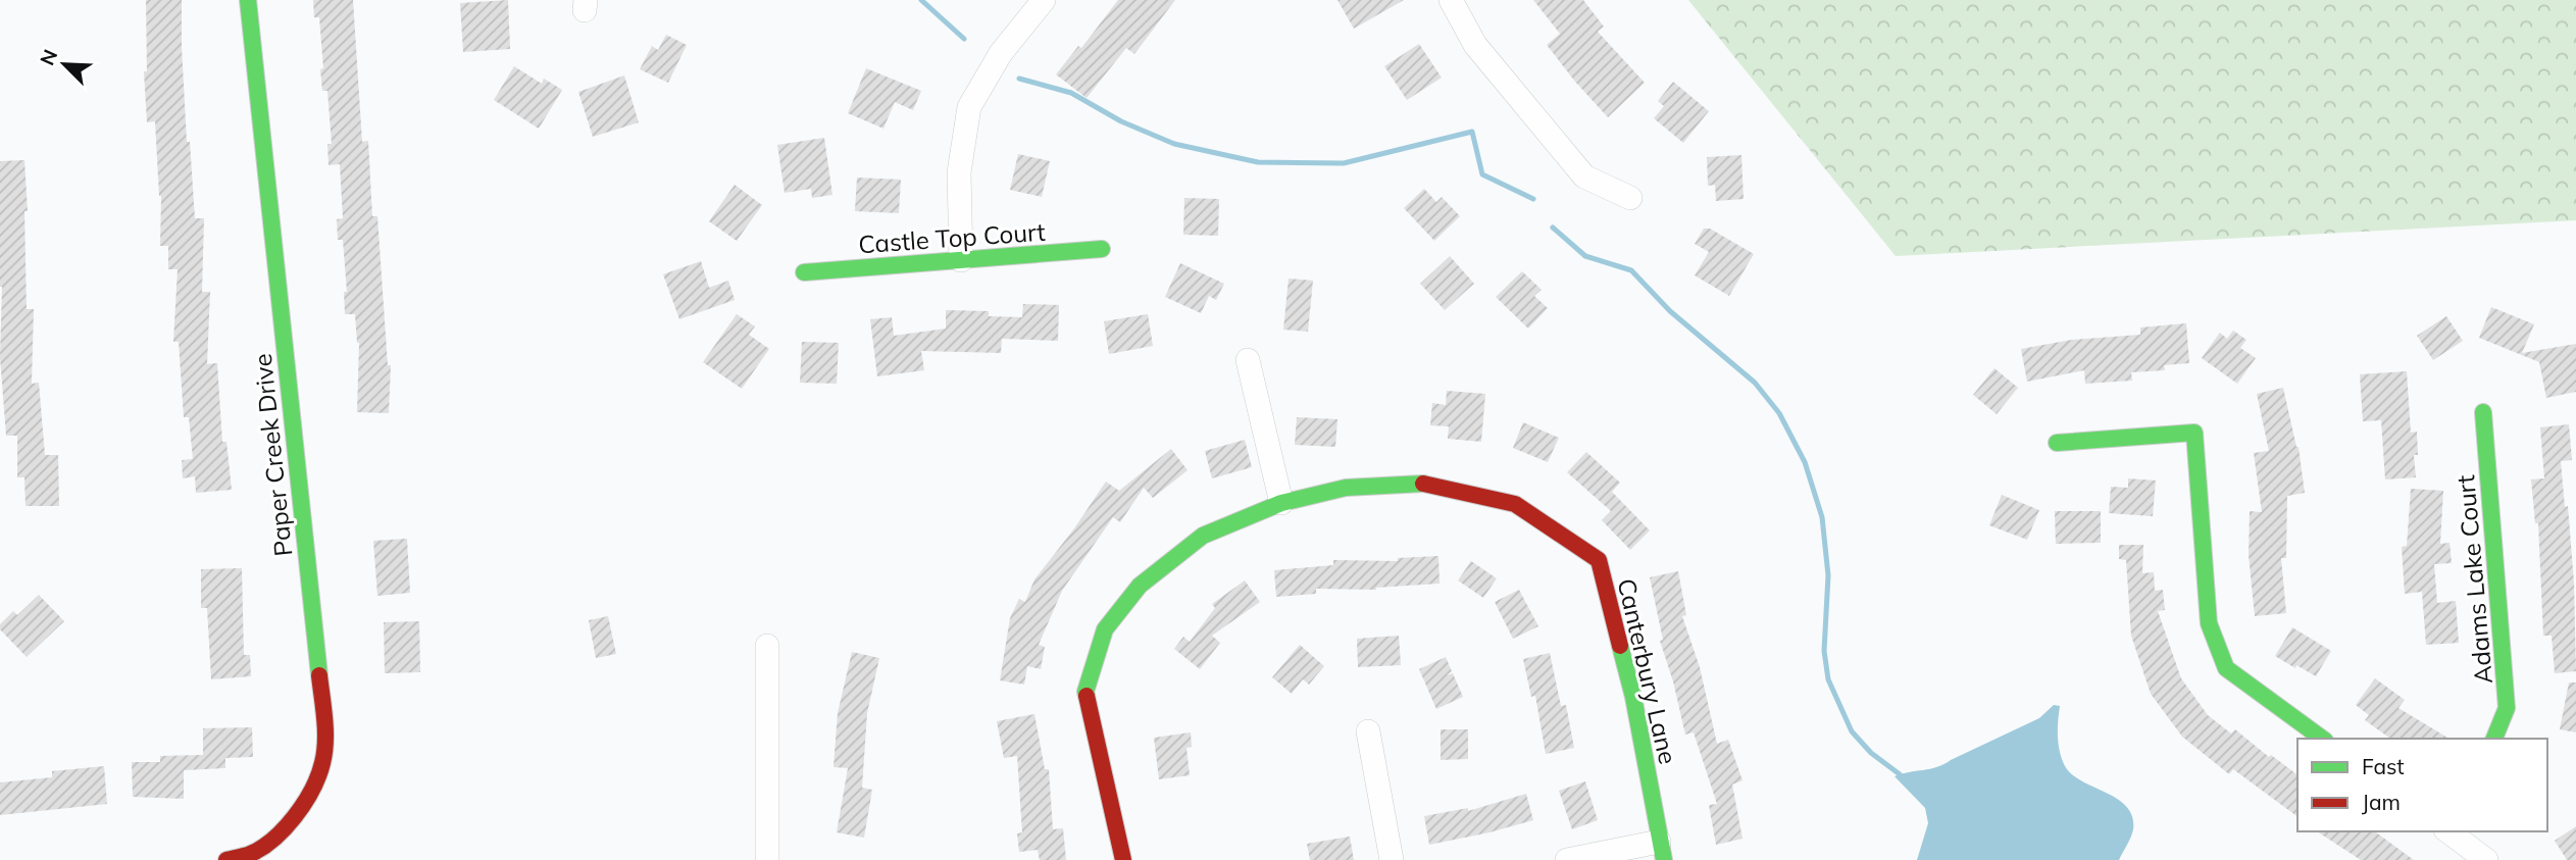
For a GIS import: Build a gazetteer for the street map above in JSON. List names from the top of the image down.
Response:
{
  "streets": {
    "street": [
      "Castle Top Court",
      "Paper Creek Drive",
      "Adams Lake Court",
      "Canterbury Lane"
    ]
  },
  "legend": ["Fast", "Jam"],
  "north": "top left"
}
